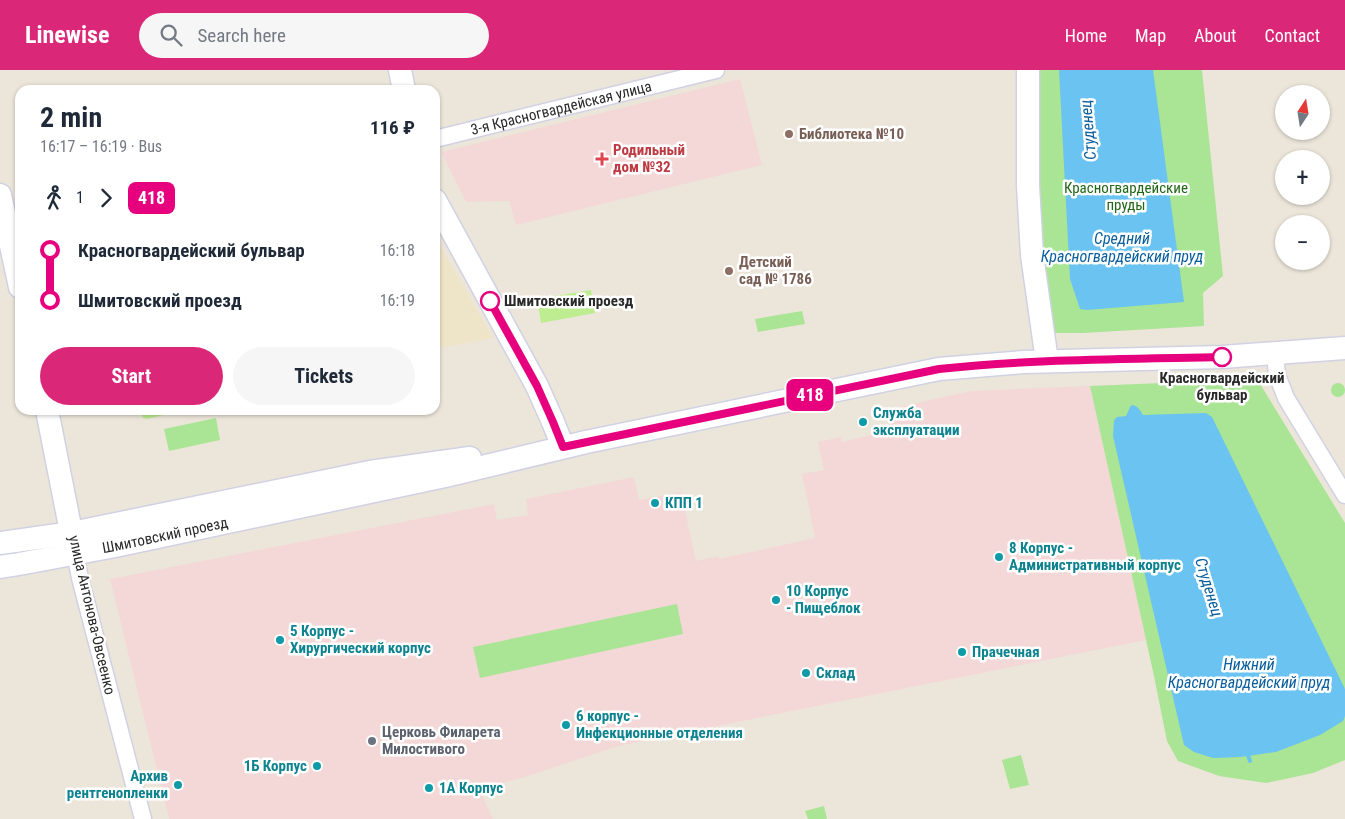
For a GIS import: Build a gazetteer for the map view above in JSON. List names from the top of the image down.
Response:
{
  "streets": {
    "main road": ["Шмитовский проезд", "улица Антонова-Овсеенко"],
    "street": ["3-я Красногвардейская улица"]
  },
  "crossings": [
    ["Шмитовский проезд", "улица Антонова-Овсеенко"]
  ],
  "water": ["Студенец", "Средний Красногвардейский пруд", "Нижний Красногвардейский пруд"],
  "parks": ["Красногвардейские пруды"],
  "places": {
    "other": [
      "Библиотека №10",
      "Детский сад № 1786",
      "Шмитовский проезд",
      "Красногвардейский бульвар",
      "Служба эксплуатации",
      "КПП 1",
      "8 Корпус - Административный корпус",
      "10 Корпус - Пищеблок",
      "5 Корпус - Хирургический корпус",
      "Прачечная",
      "Склад",
      "6 корпус - Инфекционные отделения",
      "Церковь Филарета Милостивого",
      "1Б Корпус",
      "Архив рентгенопленки",
      "1А Корпус"
    ],
    "health": ["Родильный дом №32"]
  },
  "lines": ["bus line 418"],
  "north": "top",
  "page": {
    "header": "Linewise",
    "search": "Search here",
    "nav": [
      "Home",
      "Map",
      "About",
      "Contact"
    ],
    "on_map": "418",
    "map_buttons": ["+", "−"],
    "heading": ["2 min", "16:17 – 16:19 · Bus", "116 ₽"],
    "legs": ["1", "418"],
    "list": [
      {
        "name": "Красногвардейский бульвар",
        "value": "16:18"
      },
      {
        "name": "Шмитовский проезд",
        "value": "16:19"
      }
    ],
    "buttons": ["Start", "Tickets"]
  }
}
